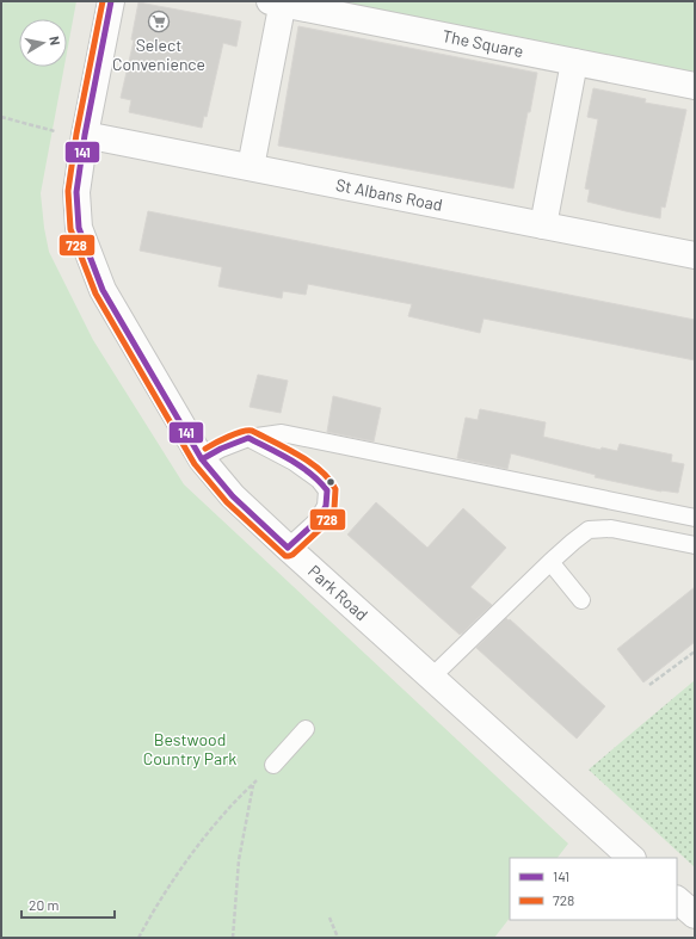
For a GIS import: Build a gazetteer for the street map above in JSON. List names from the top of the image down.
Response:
{
  "streets": {
    "street": ["The Square", "St Albans Road", "Park Road"]
  },
  "crossings": [
    ["St Albans Road", "Park Road"]
  ],
  "parks": ["Bestwood Country Park"],
  "places": {
    "supermarket": ["Select Convenience"]
  },
  "lines": ["transit line 141", "transit line 728"],
  "legend": ["141", "728"],
  "scale_bar": "20 m",
  "north": "right"
}
